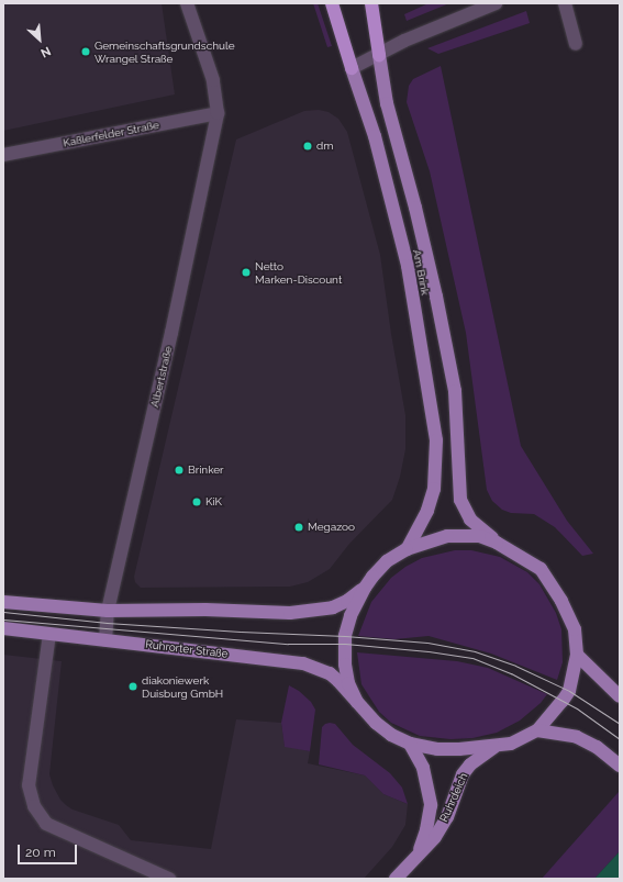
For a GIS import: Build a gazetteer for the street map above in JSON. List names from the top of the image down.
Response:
{
  "streets": {
    "highway": ["Am Brink"],
    "main road": ["Ruhrorter Straße", "Ruhrdeich"],
    "street": ["Kaßlerfelder Straße", "Albertstraße"]
  },
  "crossings": [
    ["Kaßlerfelder Straße", "Albertstraße"],
    ["Am Brink", "Ruhrorter Straße"],
    ["Albertstraße", "Ruhrorter Straße"],
    ["Ruhrorter Straße", "Ruhrdeich"]
  ],
  "places": [
    "Gemeinschaftsgrundschule Wrangel Straße",
    "dm",
    "Netto Marken-Discount",
    "Brinker",
    "KiK",
    "Megazoo",
    "diakoniewerk Duisburg GmbH"
  ],
  "scale_bar": "20 m",
  "north": "bottom right"
}
